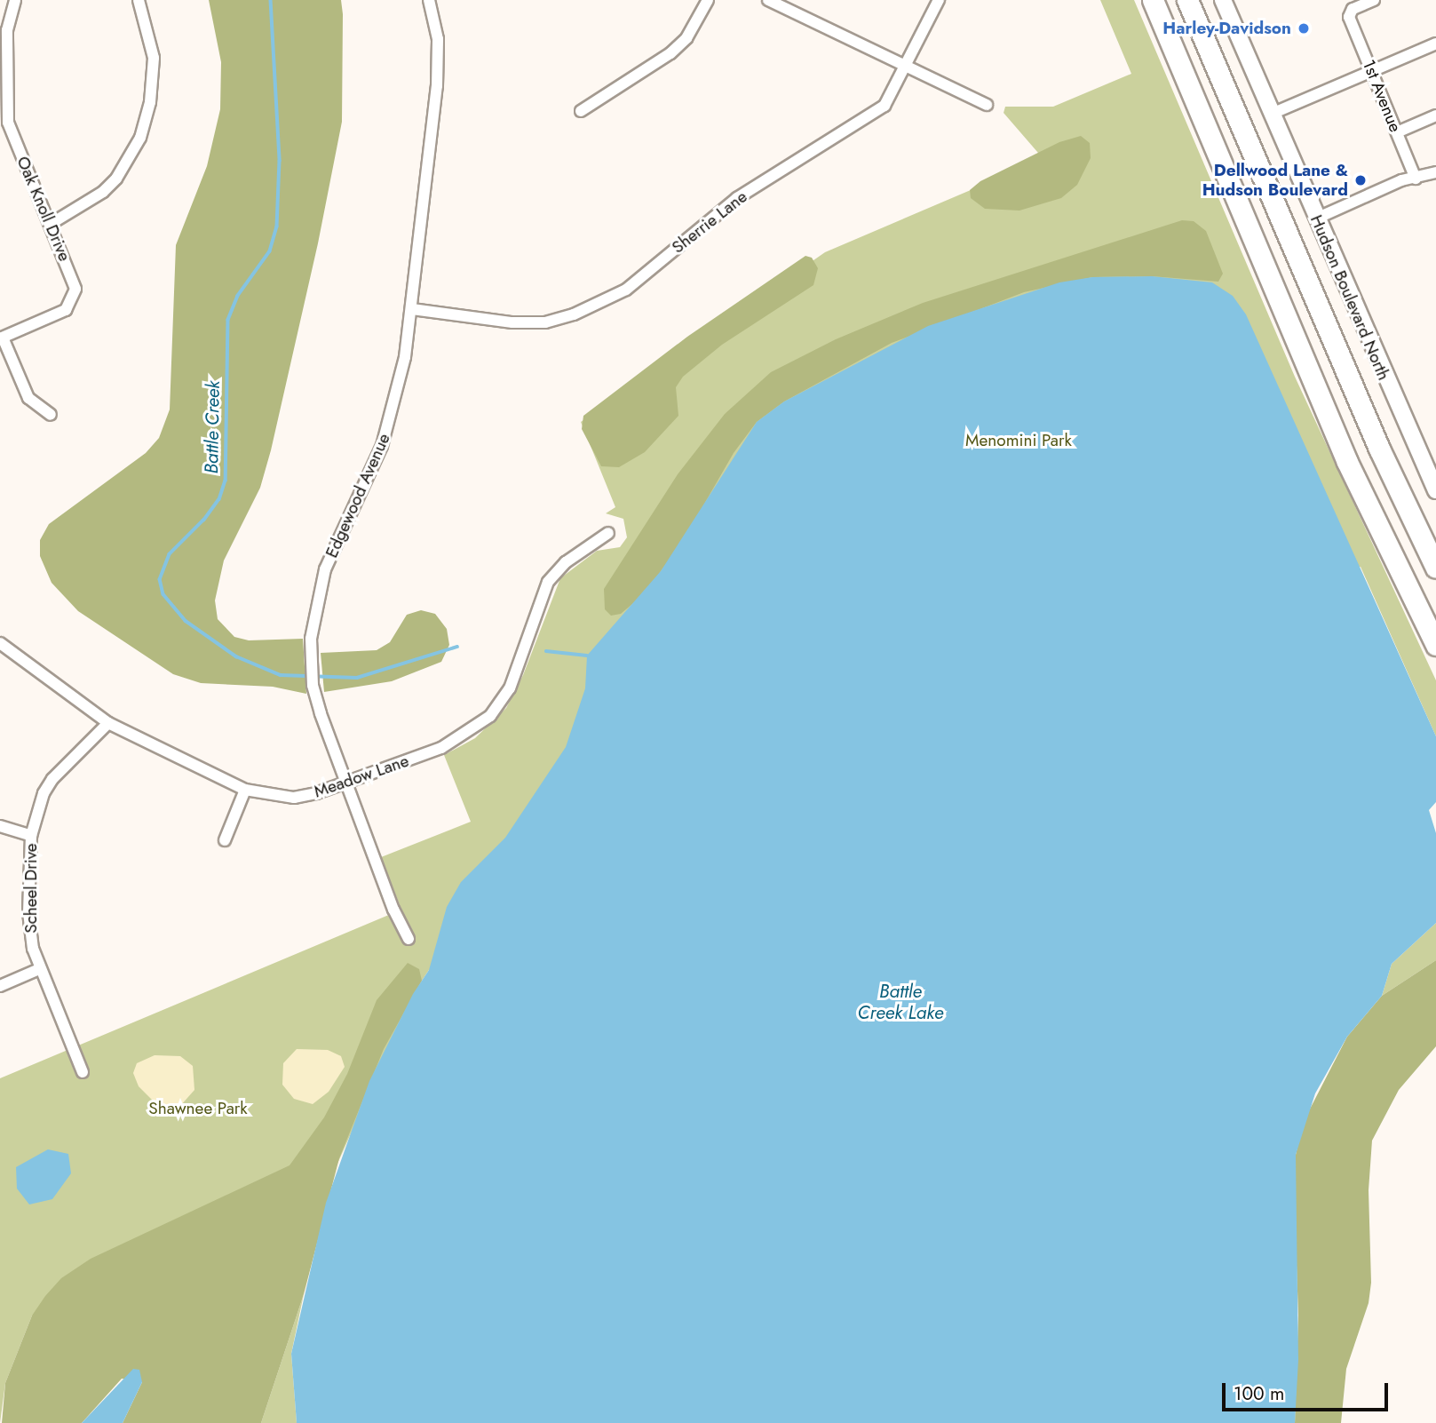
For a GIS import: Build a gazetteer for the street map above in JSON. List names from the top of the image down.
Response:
{
  "streets": {
    "street": [
      "1st Avenue",
      "Oak Knoll Drive",
      "Sherrie Lane",
      "Hudson Boulevard North",
      "Edgewood Avenue",
      "Meadow Lane",
      "Scheel Drive"
    ]
  },
  "crossings": [
    ["Sherrie Lane", "Edgewood Avenue"],
    ["Edgewood Avenue", "Meadow Lane"],
    ["Meadow Lane", "Scheel Drive"]
  ],
  "water": ["Battle Creek", "Battle Creek Lake"],
  "parks": ["Menomini Park", "Shawnee Park"],
  "places": ["Harley-Davidson", "Dellwood Lane & Hudson Boulevard"],
  "scale_bar": "100 m"
}
